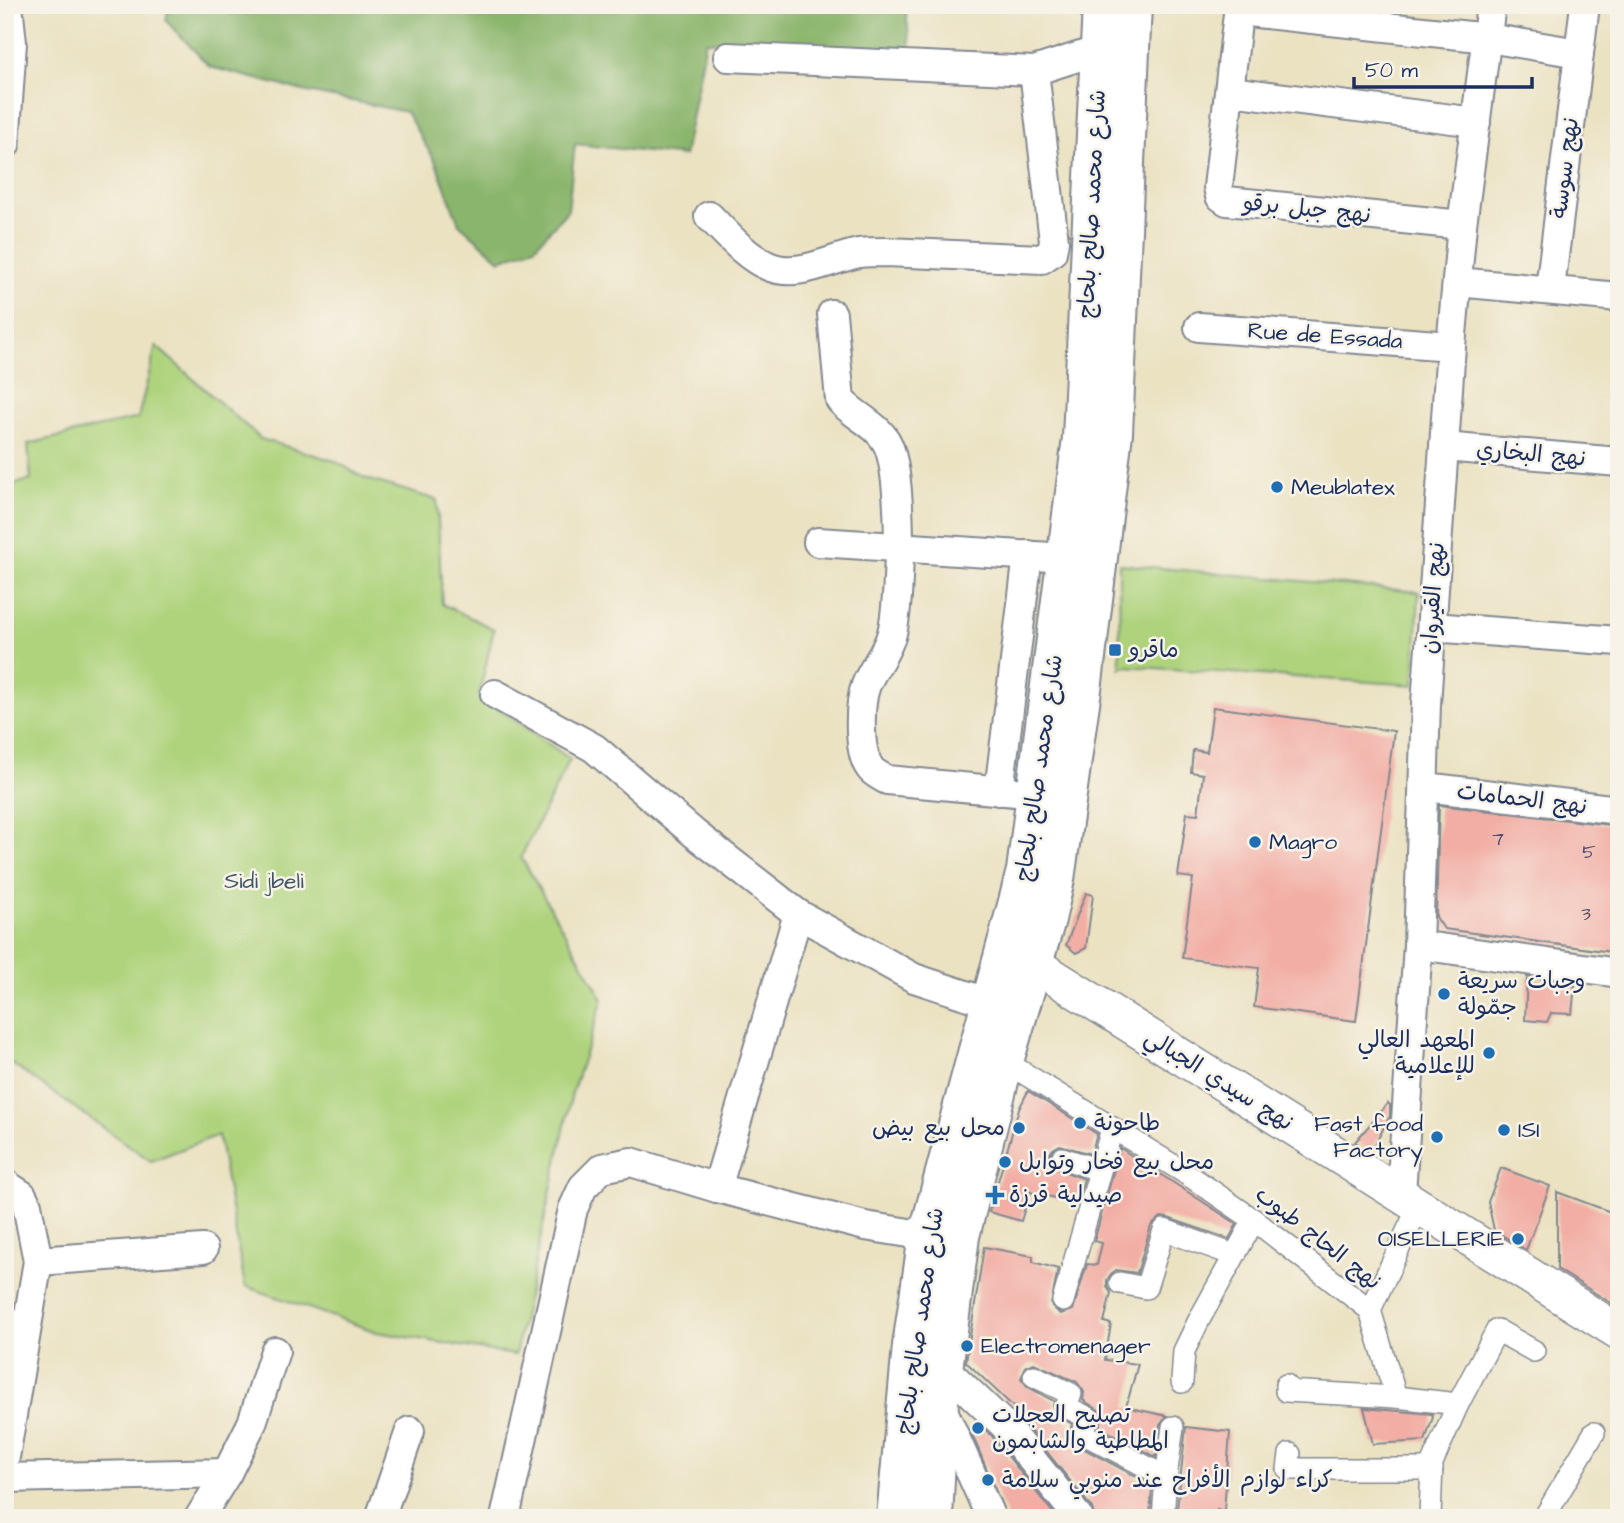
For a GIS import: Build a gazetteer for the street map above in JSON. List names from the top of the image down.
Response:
{
  "streets": {
    "main road": ["شارع محمد صالح بلحاج"],
    "street": [
      "نهج سوسة",
      "نهج جبل برقو",
      "Rue de Essada",
      "نهج البخاري",
      "نهج القيروان",
      "نهج الحمامات",
      "نهج سيدي الجبالي",
      "نهج الحاج طبوب"
    ]
  },
  "crossings": [
    ["شارع محمد صالح بلحاج", "نهج سيدي الجبالي"],
    ["شارع محمد صالح بلحاج", "نهج الحاج طبوب"],
    ["نهج جبل برقو", "نهج القيروان"],
    ["Rue de Essada", "نهج القيروان"],
    ["نهج البخاري", "نهج القيروان"],
    ["نهج القيروان", "نهج الحمامات"],
    ["نهج القيروان", "نهج سيدي الجبالي"]
  ],
  "parks": ["Sidi jbeli"],
  "places": {
    "other": [
      "Meublatex",
      "Magro",
      "وجبات سريعة جمّولة",
      "المعهد العالي للإعلامية",
      "طاحونة",
      "محل بيع بيض",
      "ISI",
      "Fast food Factory",
      "محل بيع فخار وتوابل",
      "OISELLERIE",
      "Electromenager",
      "تصليح العجلات المطاطية والشابمون",
      "كراء لوازم الأفراح عند منوبي سلامة"
    ],
    "transit": ["ماقرو"],
    "health": ["صيدلية قرزة"]
  },
  "house_numbers": ["7", "5", "3"],
  "scale_bar": "50 m"
}
